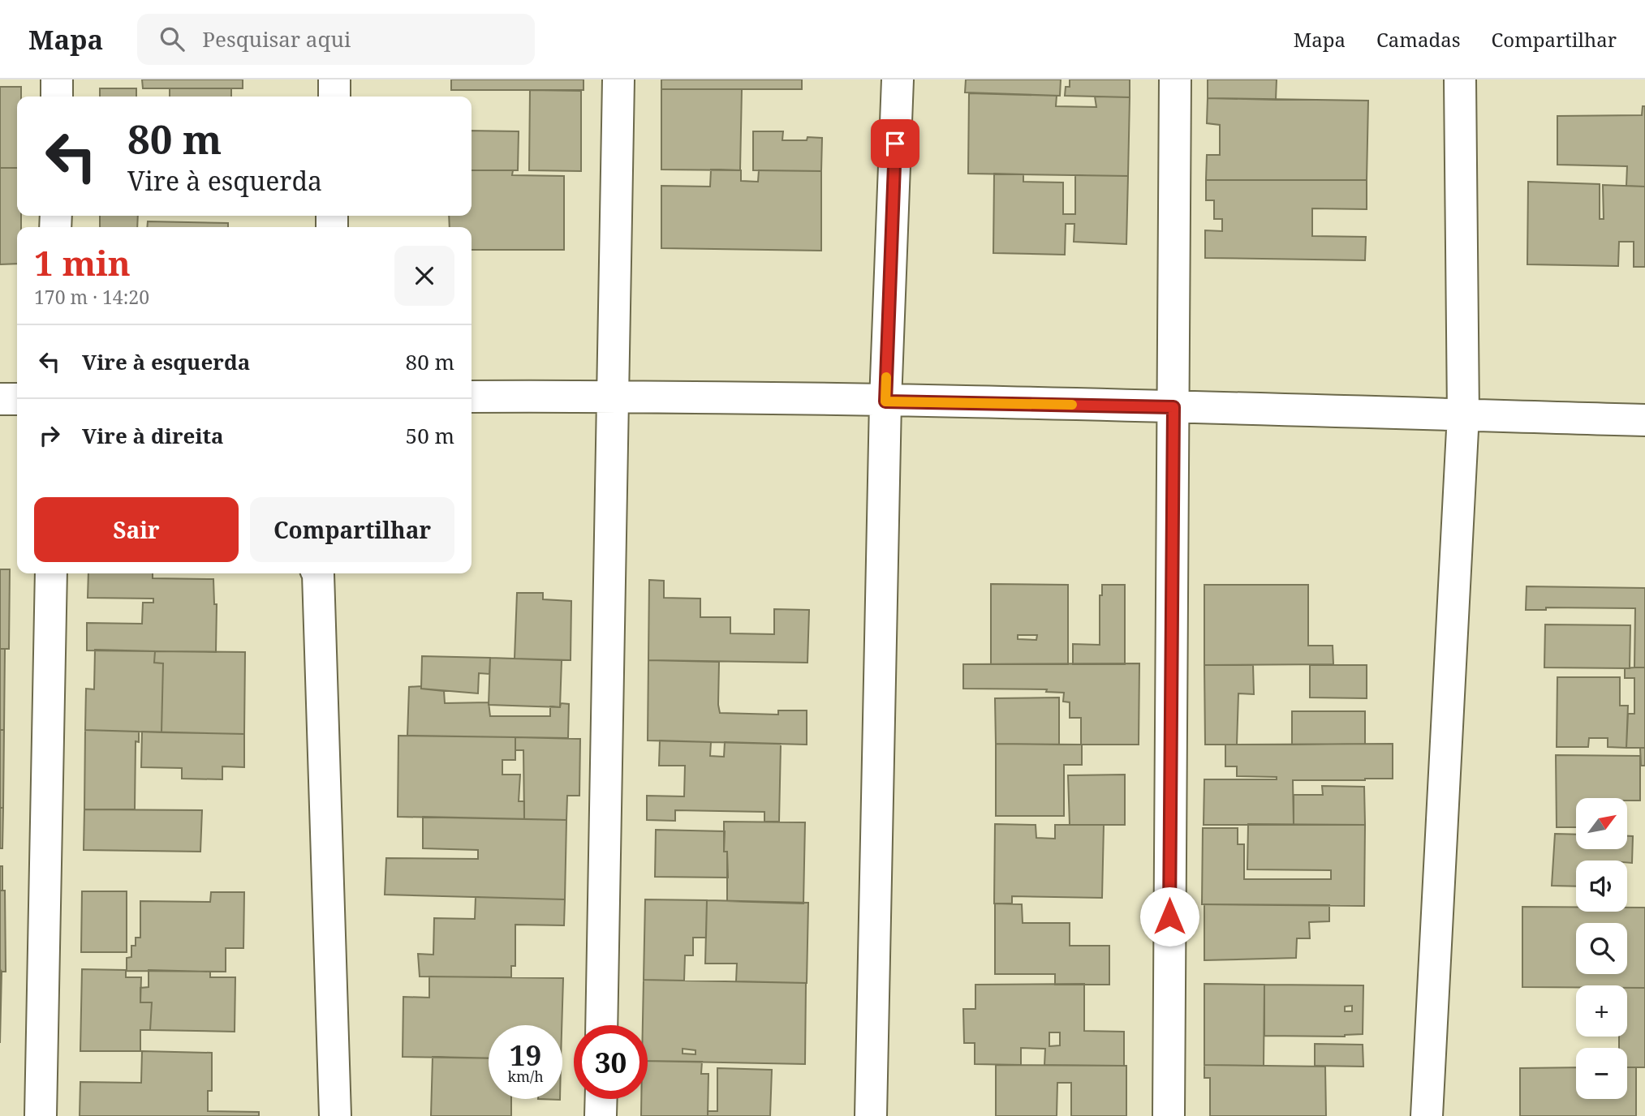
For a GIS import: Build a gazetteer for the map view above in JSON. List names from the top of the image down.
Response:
{
  "north": "top right",
  "page": {
    "header": "Mapa",
    "search": "Pesquisar aqui",
    "nav": ["Mapa", "Camadas", "Compartilhar"],
    "turn": ["80 m", "Vire à esquerda"],
    "heading": ["1 min", "170 m · 14:20"],
    "list": [
      {
        "name": "Vire à esquerda",
        "value": "80 m"
      },
      {
        "name": "Vire à direita",
        "value": "50 m"
      }
    ],
    "buttons": ["Sair", "Compartilhar"],
    "map_buttons": ["+", "−"],
    "speed": "19 km/h",
    "limit": "30"
  }
}
